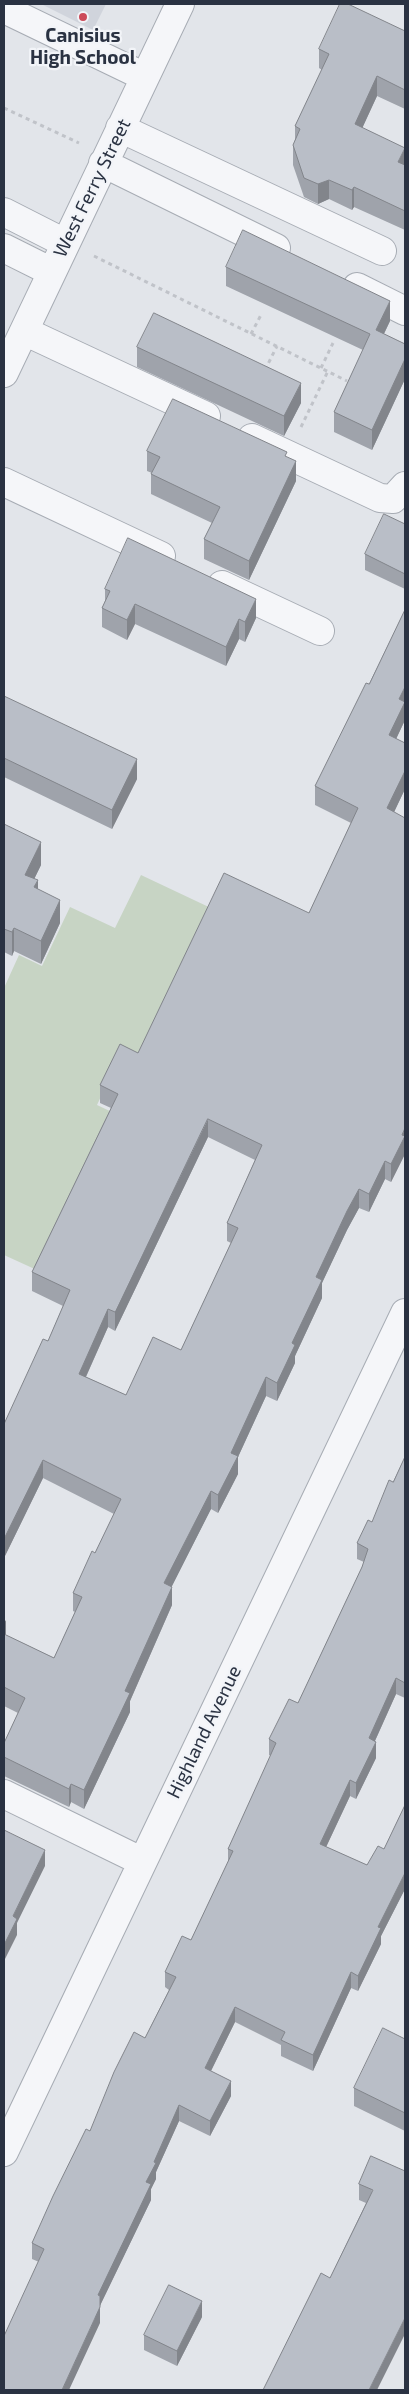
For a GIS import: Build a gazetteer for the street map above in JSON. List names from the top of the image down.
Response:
{
  "streets": {
    "street": ["West Ferry Street", "Highland Avenue"]
  },
  "places": ["Canisius High School"]
}
